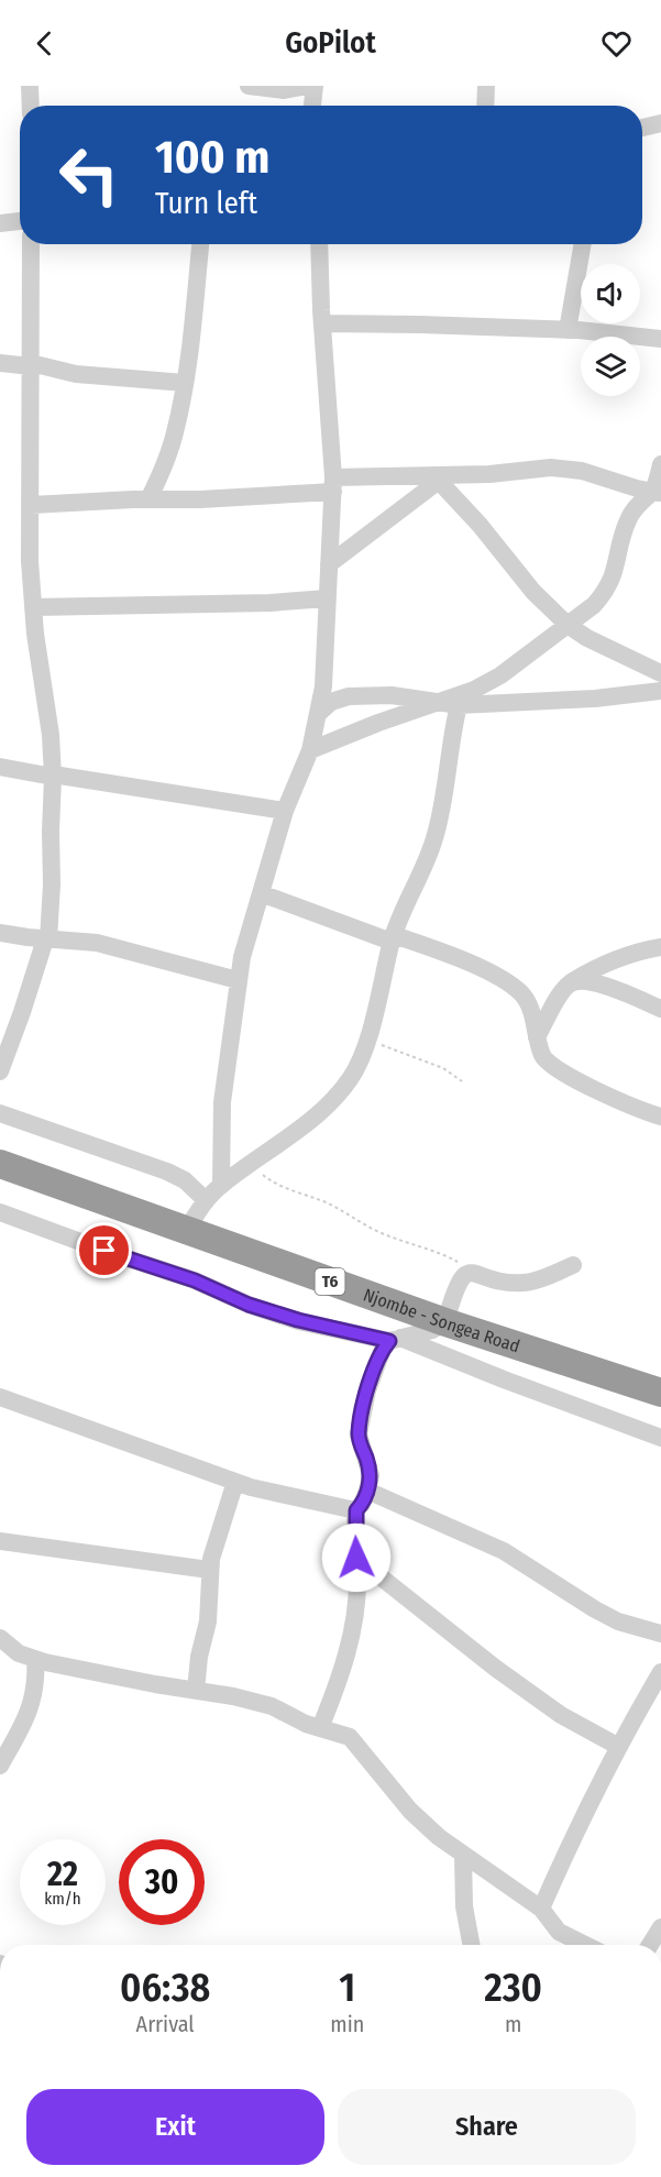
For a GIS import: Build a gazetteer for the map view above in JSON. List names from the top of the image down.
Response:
{
  "streets": {
    "highway": ["T6", "Njombe - Songea Road"]
  },
  "page": {
    "header": "GoPilot",
    "turn": ["100 m", "Turn left"],
    "speed": "22 km/h",
    "limit": "30",
    "eta": [
      "06:38",
      "Arrival",
      "1",
      "min",
      "230",
      "m"
    ],
    "buttons": ["Exit", "Share"]
  }
}
